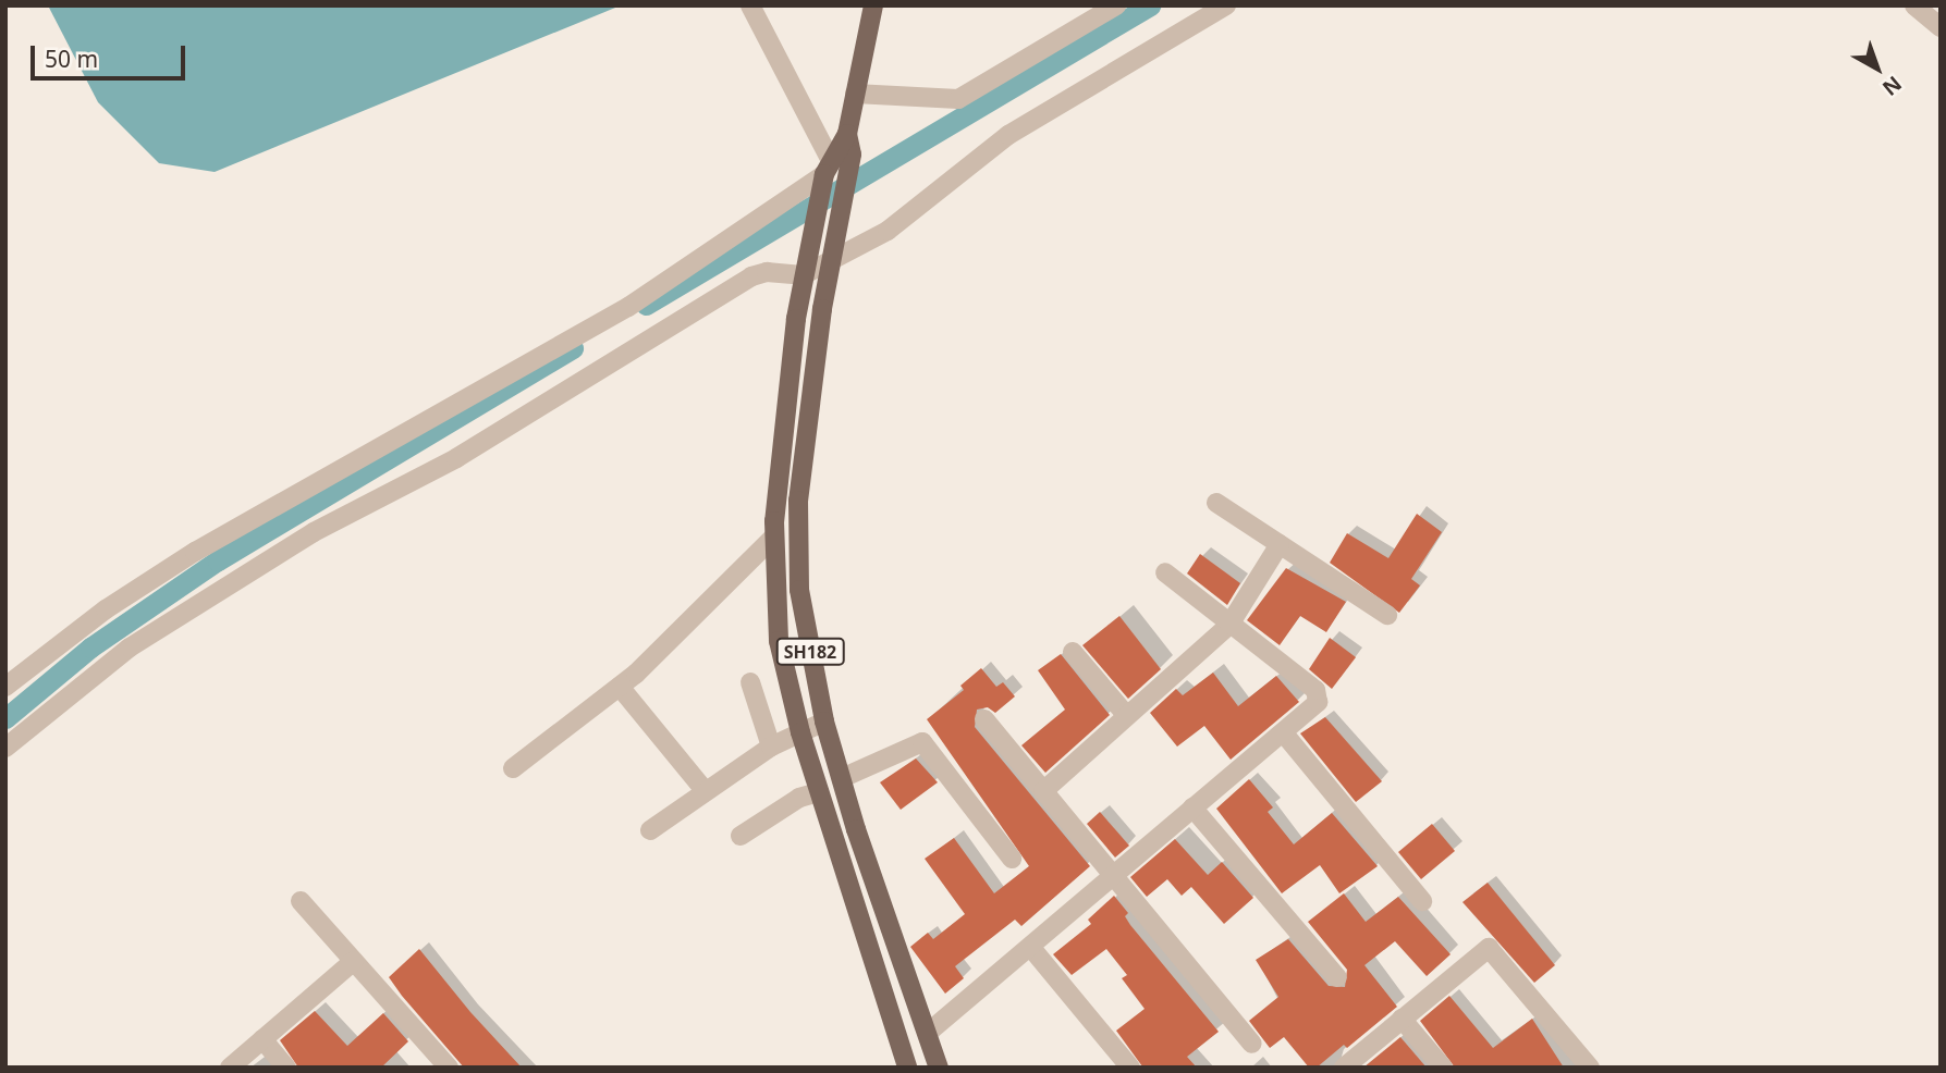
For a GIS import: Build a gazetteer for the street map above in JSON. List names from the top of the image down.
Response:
{
  "streets": {
    "main road": ["SH182"]
  },
  "scale_bar": "50 m",
  "north": "bottom right"
}
